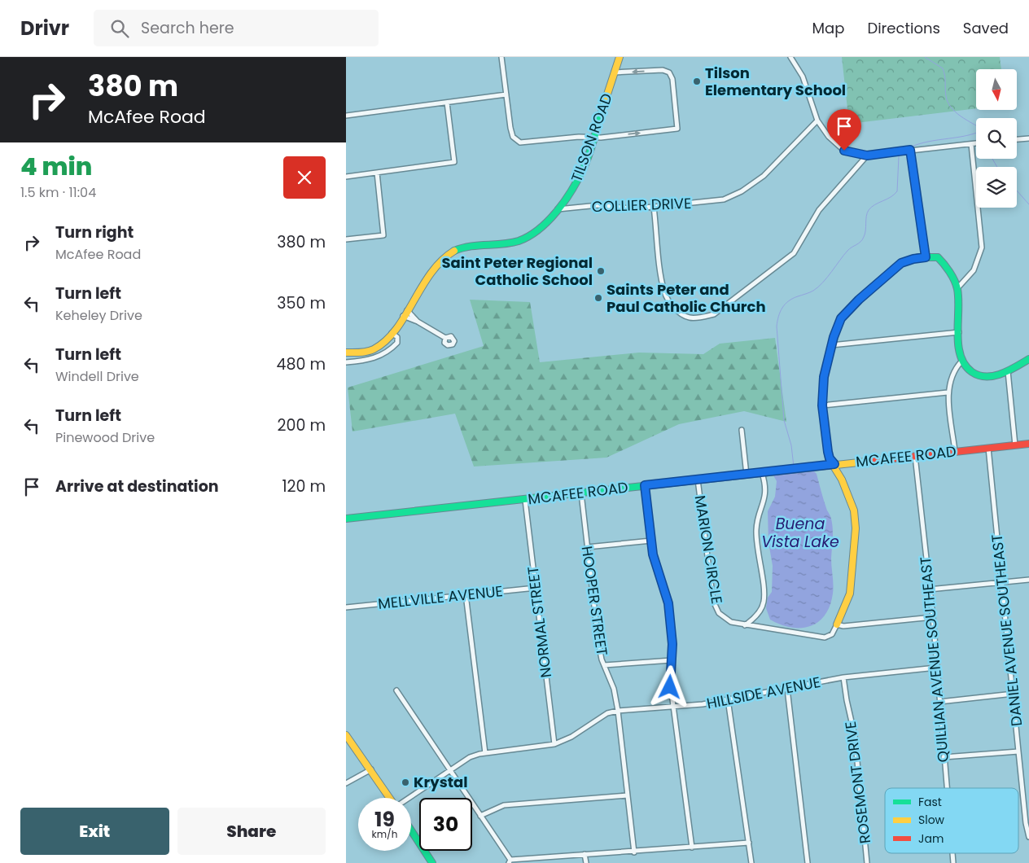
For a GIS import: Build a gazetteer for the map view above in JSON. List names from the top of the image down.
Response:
{
  "streets": {
    "street": [
      "TILSON ROAD",
      "COLLIER DRIVE",
      "MCAFEE ROAD",
      "MARION CIRCLE",
      "MELLVILLE AVENUE",
      "HOOPER STREET",
      "NORMAL STREET",
      "DANIEL AVENUE SOUTHEAST",
      "QUILLIAN AVENUE SOUTHEAST",
      "HILLSIDE AVENUE",
      "ROSEMONT DRIVE"
    ]
  },
  "crossings": [
    ["TILSON ROAD", "COLLIER DRIVE"],
    ["MCAFEE ROAD", "MARION CIRCLE"],
    ["MCAFEE ROAD", "HOOPER STREET"],
    ["MCAFEE ROAD", "NORMAL STREET"],
    ["MCAFEE ROAD", "DANIEL AVENUE SOUTHEAST"],
    ["MCAFEE ROAD", "QUILLIAN AVENUE SOUTHEAST"],
    ["MELLVILLE AVENUE", "NORMAL STREET"],
    ["HOOPER STREET", "HILLSIDE AVENUE"],
    ["NORMAL STREET", "HILLSIDE AVENUE"],
    ["QUILLIAN AVENUE SOUTHEAST", "HILLSIDE AVENUE"],
    ["HILLSIDE AVENUE", "ROSEMONT DRIVE"]
  ],
  "water": ["Buena Vista Lake"],
  "places": [
    "Tilson Elementary School",
    "Saint Peter Regional Catholic School",
    "Saints Peter and Paul Catholic Church",
    "Krystal"
  ],
  "legend": ["Fast", "Slow", "Jam"],
  "north": "bottom",
  "page": {
    "header": "Drivr",
    "search": "Search here",
    "nav": ["Map", "Directions", "Saved"],
    "turn": ["380 m", "McAfee Road"],
    "heading": ["4 min", "1.5 km · 11:04"],
    "list": [
      {
        "name": "Turn right",
        "note": "McAfee Road",
        "value": "380 m"
      },
      {
        "name": "Turn left",
        "note": "Keheley Drive",
        "value": "350 m"
      },
      {
        "name": "Turn left",
        "note": "Windell Drive",
        "value": "480 m"
      },
      {
        "name": "Turn left",
        "note": "Pinewood Drive",
        "value": "200 m"
      },
      {
        "name": "Arrive at destination",
        "value": "120 m"
      }
    ],
    "speed": "19 km/h",
    "limit": "30",
    "buttons": ["Exit", "Share"]
  }
}
